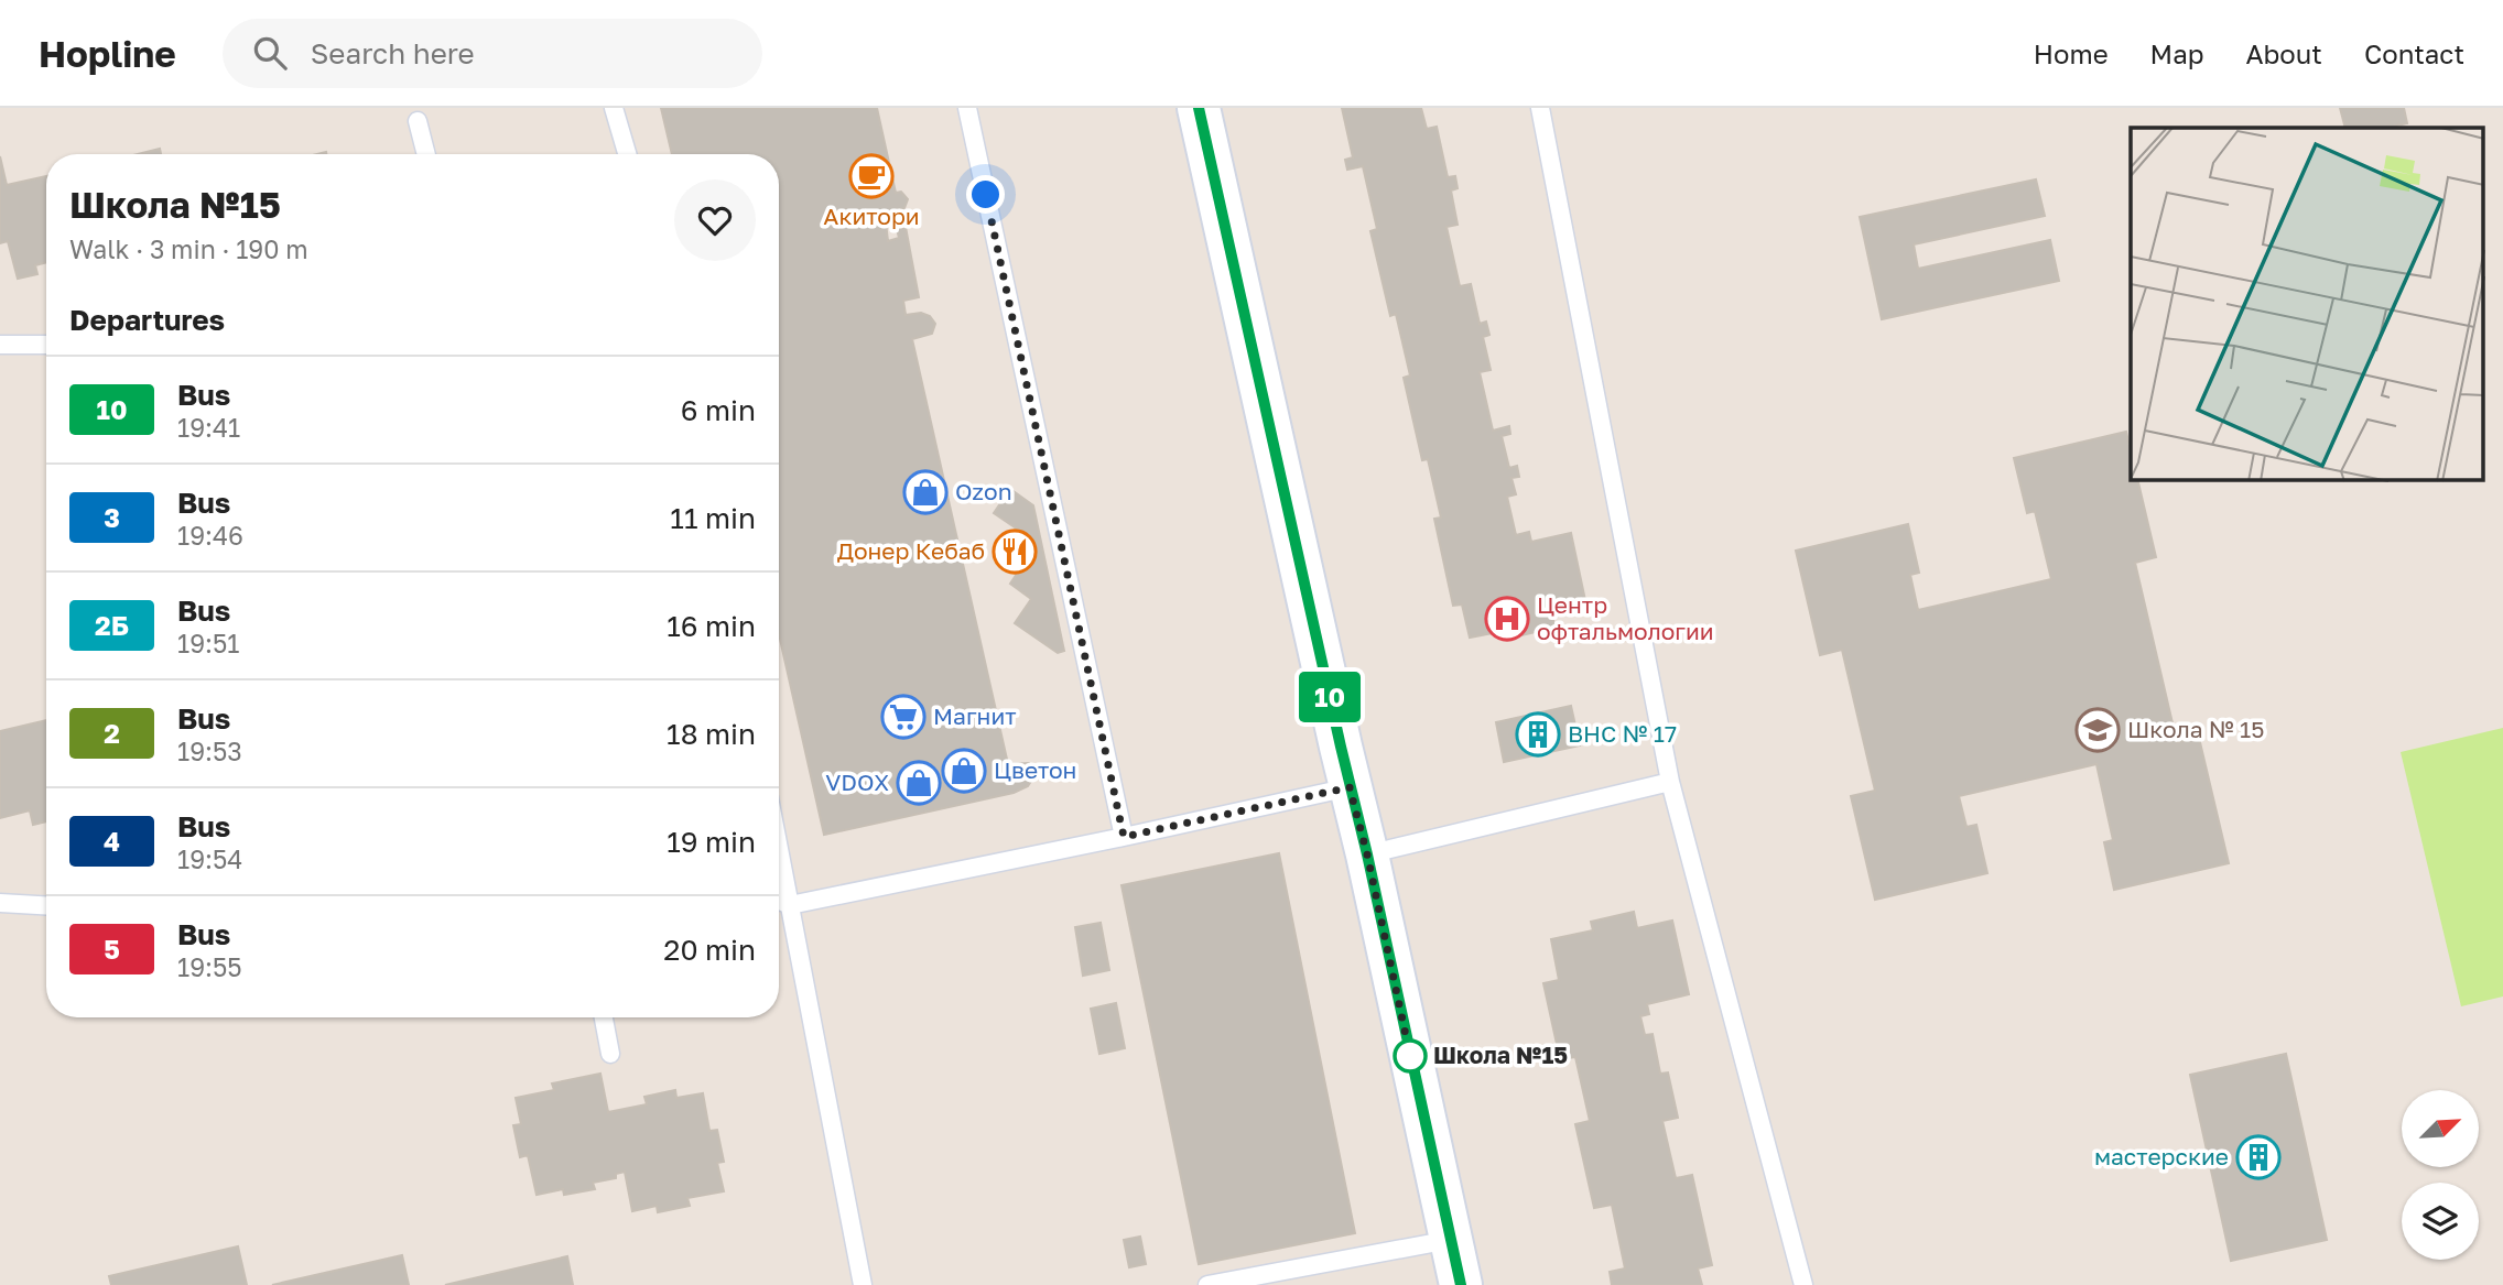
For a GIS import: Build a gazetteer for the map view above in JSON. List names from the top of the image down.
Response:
{
  "places": {
    "cafe": ["Акитори"],
    "shop": ["Ozon", "Цветон", "VDOX"],
    "restaurant": ["Донер Кебаб"],
    "hospital": ["Центр офтальмологии"],
    "supermarket": ["Магнит"],
    "school or university": ["Школа № 15"],
    "building": ["ВНС № 17", "мастерские"],
    "other": ["Школа №15"]
  },
  "lines": ["bus line 10"],
  "north": "top right",
  "page": {
    "header": "Hopline",
    "search": "Search here",
    "nav": [
      "Home",
      "Map",
      "About",
      "Contact"
    ],
    "on_map": "10",
    "heading": [
      ["Школа №15", "Walk · 3 min · 190 m"],
      "Departures"
    ],
    "list": [
      {
        "mark": "10",
        "name": "Bus",
        "note": "19:41",
        "value": "6 min"
      },
      {
        "mark": "3",
        "name": "Bus",
        "note": "19:46",
        "value": "11 min"
      },
      {
        "mark": "2Б",
        "name": "Bus",
        "note": "19:51",
        "value": "16 min"
      },
      {
        "mark": "2",
        "name": "Bus",
        "note": "19:53",
        "value": "18 min"
      },
      {
        "mark": "4",
        "name": "Bus",
        "note": "19:54",
        "value": "19 min"
      },
      {
        "mark": "5",
        "name": "Bus",
        "note": "19:55",
        "value": "20 min"
      }
    ]
  }
}
